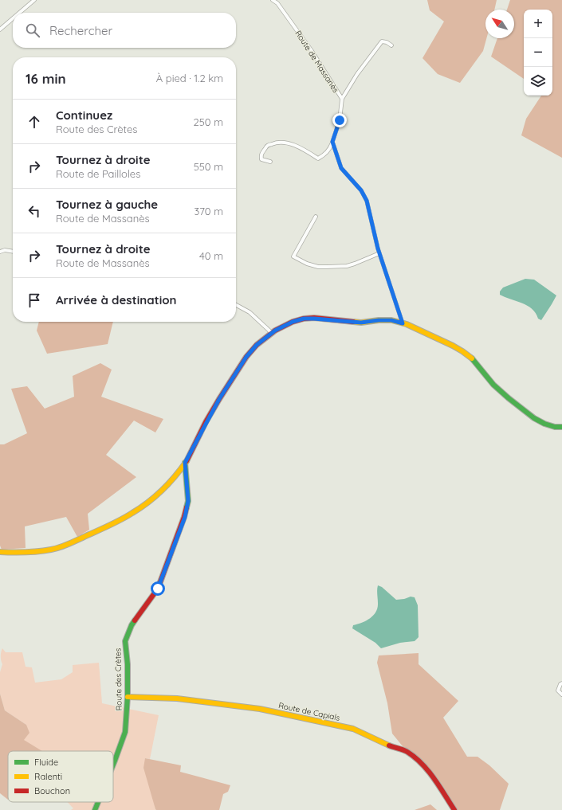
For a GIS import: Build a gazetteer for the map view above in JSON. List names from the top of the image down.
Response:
{
  "streets": {
    "street": ["Route de Massanès", "Route des Crètes", "Route de Capials"]
  },
  "crossings": [
    ["Route des Crètes", "Route de Capials"]
  ],
  "legend": ["Fluide", "Ralenti", "Bouchon"],
  "north": "top left",
  "page": {
    "map_buttons": ["+", "−"],
    "search": "Rechercher",
    "heading": ["16 min", "À pied · 1.2 km"],
    "list": [
      ["Continuez", "Route des Crètes", "250 m"],
      ["Tournez à droite", "Route de Pailloles", "550 m"],
      ["Tournez à gauche", "Route de Massanès", "370 m"],
      ["Tournez à droite", "Route de Massanès", "40 m"],
      "Arrivée à destination"
    ]
  }
}
